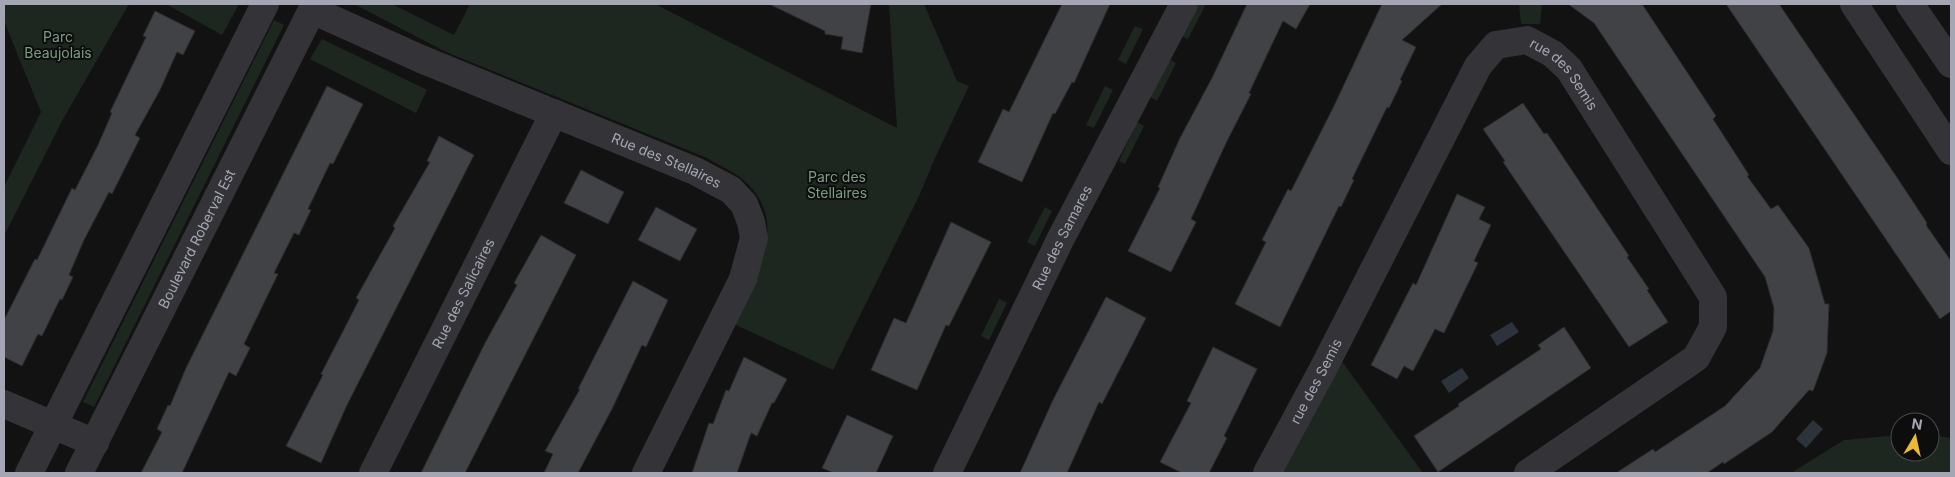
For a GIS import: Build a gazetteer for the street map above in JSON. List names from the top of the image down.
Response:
{
  "streets": {
    "street": [
      "rue des Semis",
      "Rue des Stellaires",
      "Rue des Samares",
      "Boulevard Roberval Est",
      "Rue des Salicaires"
    ]
  },
  "crossings": [
    ["Rue des Stellaires", "Boulevard Roberval Est"],
    ["Rue des Stellaires", "Rue des Salicaires"]
  ],
  "parks": ["Parc Beaujolais", "Parc des Stellaires"],
  "north": "top"
}
